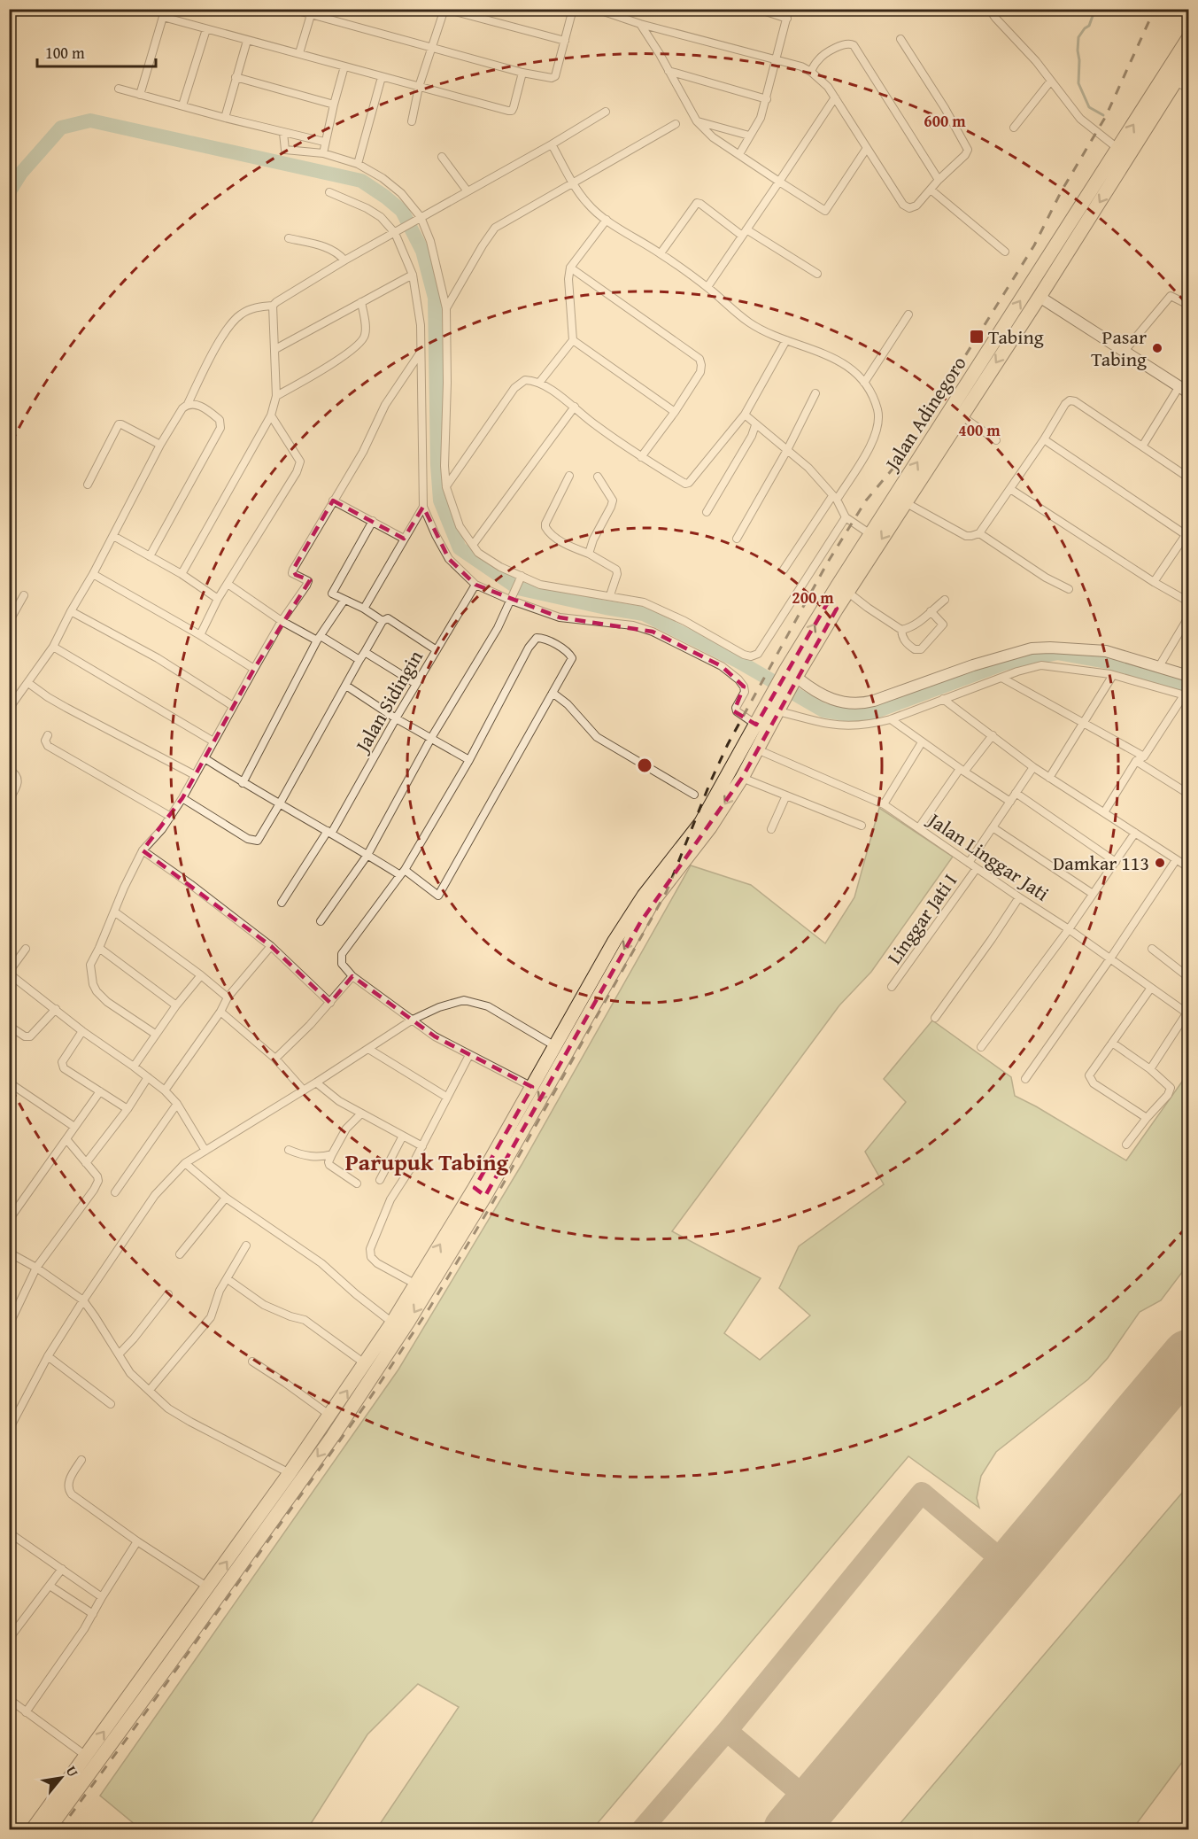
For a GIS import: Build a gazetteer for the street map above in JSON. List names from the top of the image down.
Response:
{
  "streets": {
    "highway": ["Jalan Adinegoro"],
    "street": ["Jalan Sidingin", "Jalan Linggar Jati", "Linggar Jati I"]
  },
  "crossings": [
    ["Jalan Linggar Jati", "Linggar Jati I"]
  ],
  "districts": ["Parupuk Tabing"],
  "places": {
    "transit": ["Tabing"],
    "other": ["Pasar Tabing", "Damkar 113"]
  },
  "scale_bar": "100 m",
  "north": "top right",
  "rings": ["600 m", "400 m", "200 m"]
}
